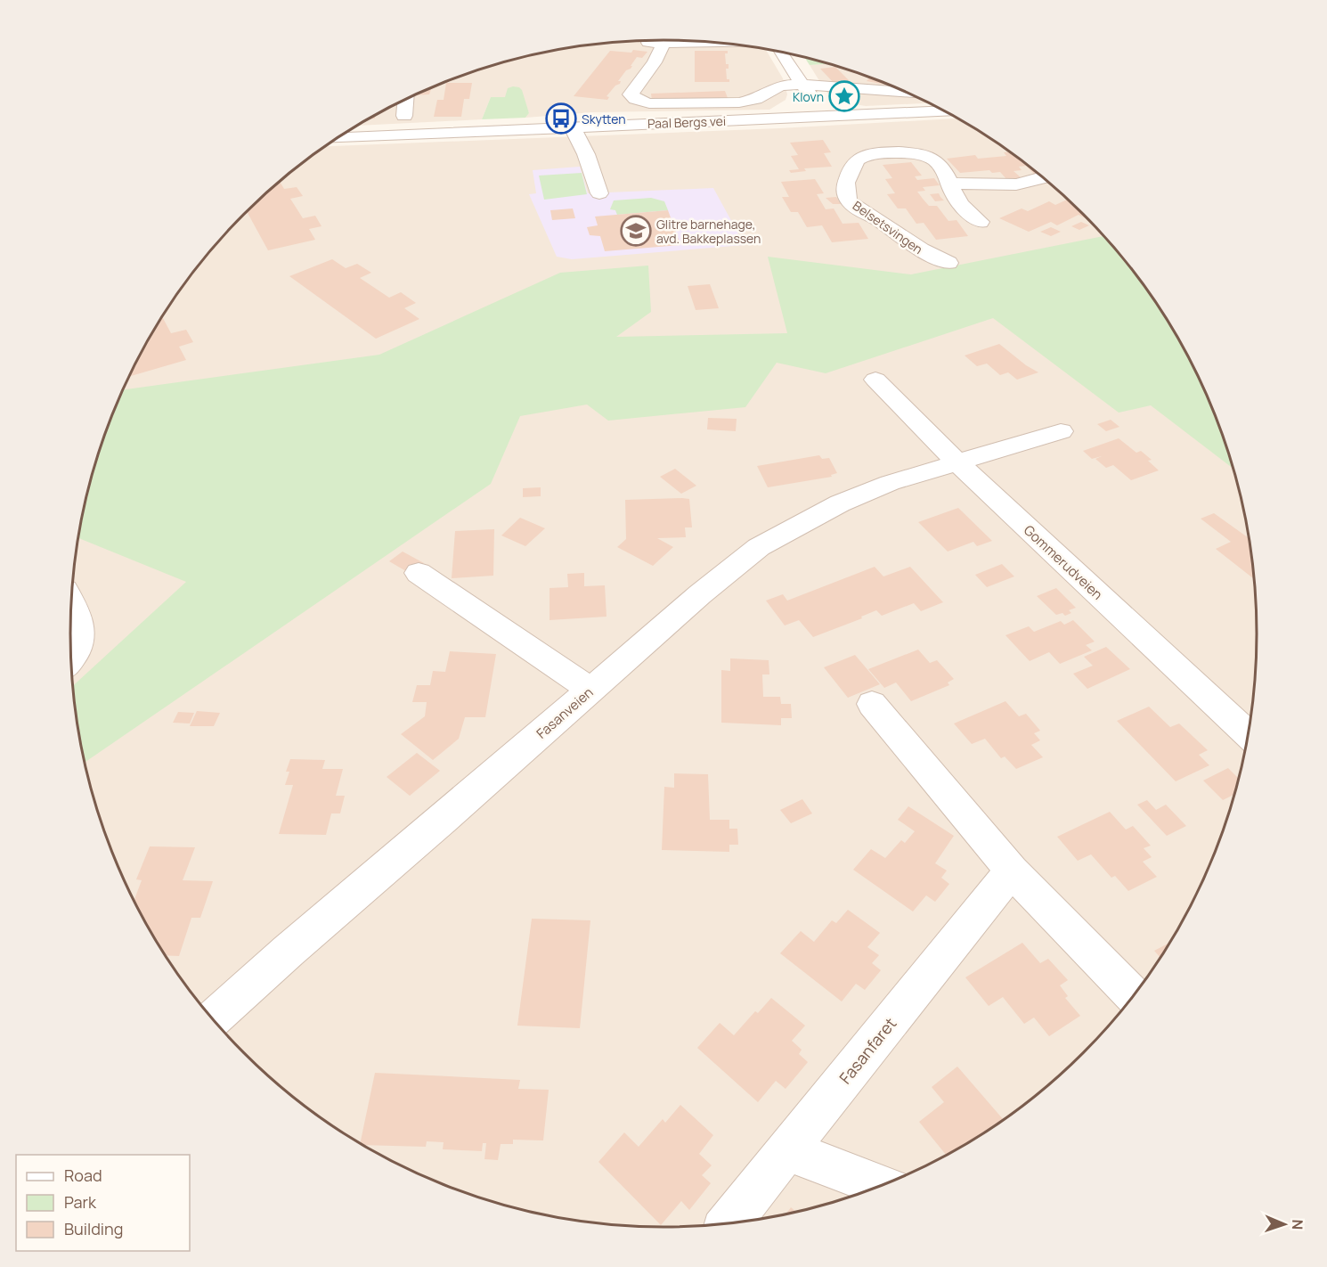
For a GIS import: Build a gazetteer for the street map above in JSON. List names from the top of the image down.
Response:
{
  "streets": {
    "street": [
      "Paal Bergs vei",
      "Belsetsvingen",
      "Gommerudveien",
      "Fasanveien",
      "Fasanfaret"
    ]
  },
  "crossings": [
    ["Gommerudveien", "Fasanveien"]
  ],
  "places": {
    "place": ["Klovn"],
    "bus stop": ["Skytten"],
    "school or university": ["Glitre barnehage, avd. Bakkeplassen"]
  },
  "legend": ["Road", "Park", "Building"],
  "north": "right"
}
